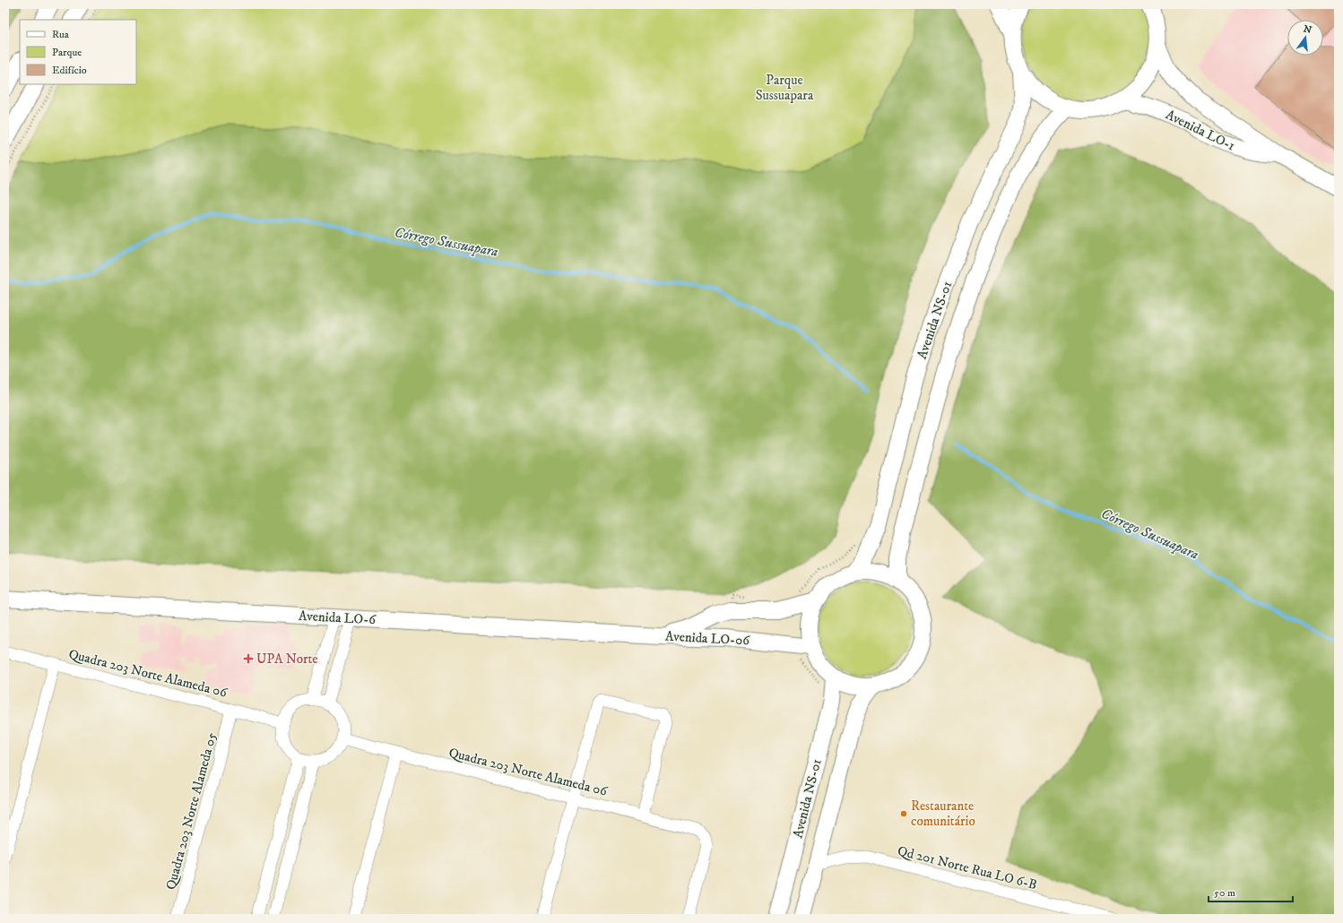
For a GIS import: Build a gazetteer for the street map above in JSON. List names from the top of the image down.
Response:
{
  "streets": {
    "street": [
      "Avenida LO-1",
      "Avenida NS-01",
      "Avenida LO-6",
      "Avenida LO-06",
      "Quadra 203 Norte Alameda 06",
      "Quadra 203 Norte Alameda 05",
      "Qd 201 Norte Rua LO 6-B"
    ]
  },
  "crossings": [
    ["Avenida NS-01", "Avenida LO-06"],
    ["Avenida NS-01", "Qd 201 Norte Rua LO 6-B"],
    ["Avenida LO-6", "Avenida LO-06"],
    ["Quadra 203 Norte Alameda 06", "Quadra 203 Norte Alameda 05"]
  ],
  "water": ["Córrego Sussuapara"],
  "parks": ["Parque Sussuapara"],
  "places": {
    "health": ["UPA Norte"],
    "other": ["Restaurante comunitário"]
  },
  "legend": ["Rua", "Parque", "Edifício"],
  "scale_bar": "50 m",
  "north": "top"
}
